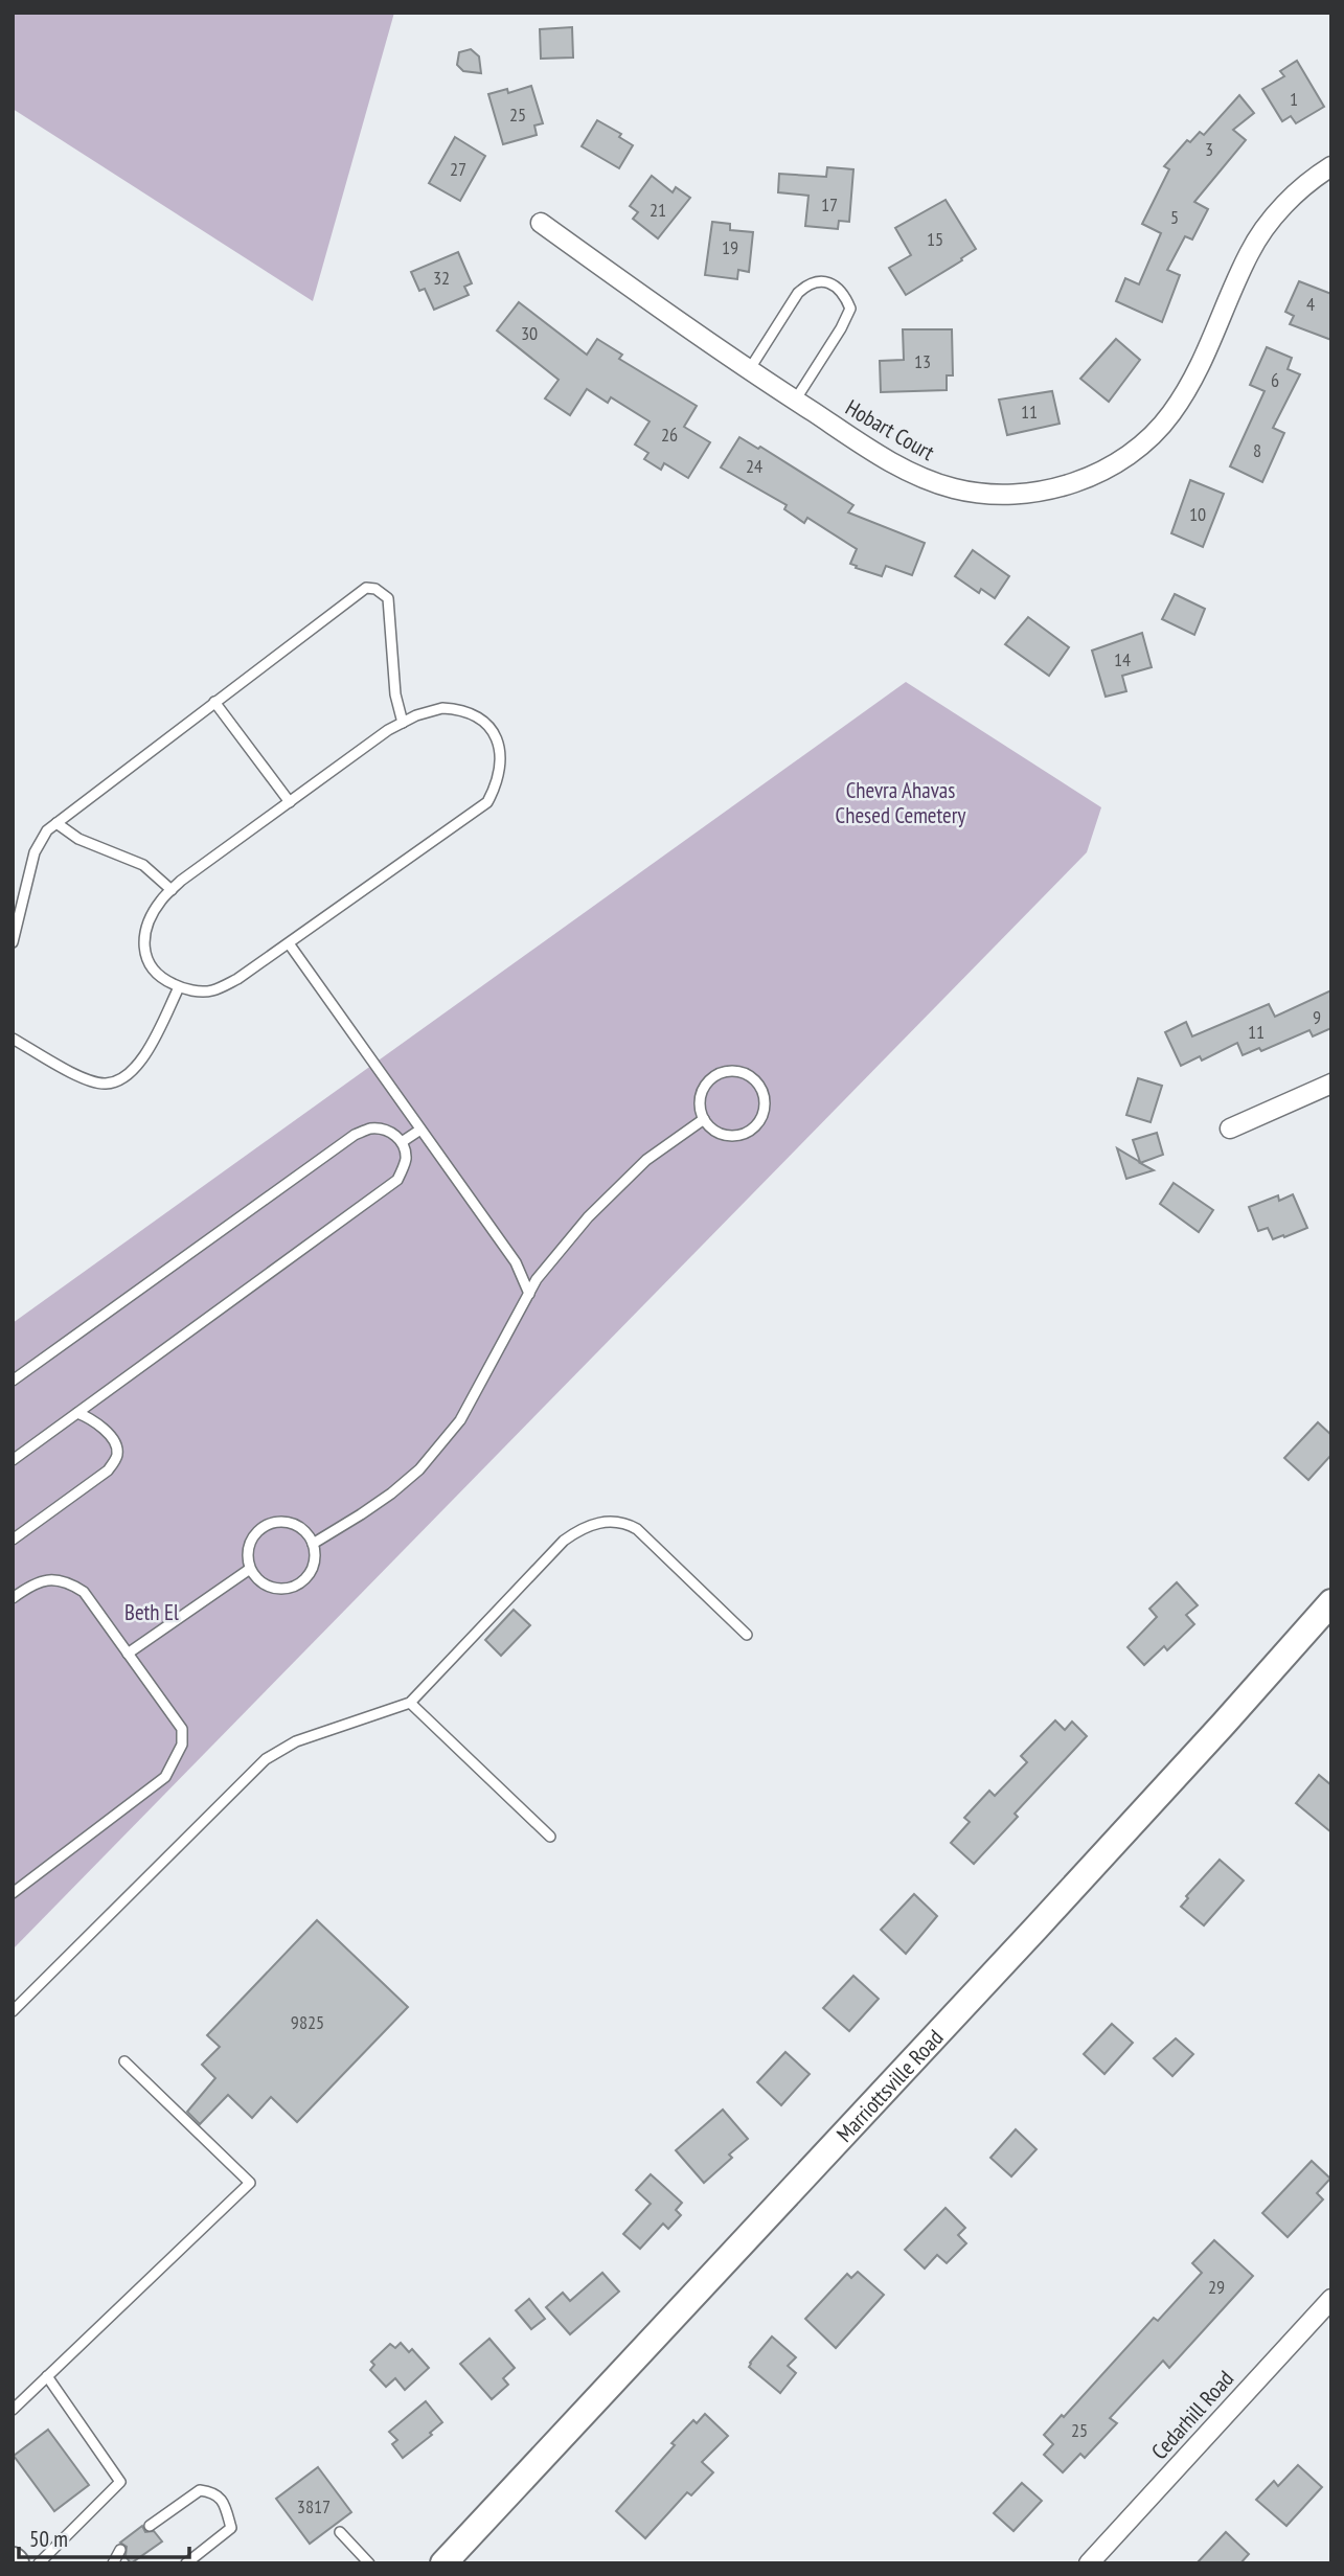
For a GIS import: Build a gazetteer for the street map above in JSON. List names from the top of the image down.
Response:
{
  "streets": {
    "main road": ["Marriottsville Road"],
    "street": ["Hobart Court", "Cedarhill Road"]
  },
  "parks": ["Chevra Ahavas Chesed Cemetery", "Beth El"],
  "house_numbers": [
    "1",
    "25",
    "3",
    "27",
    "17",
    "21",
    "5",
    "15",
    "19",
    "32",
    "4",
    "30",
    "13",
    "6",
    "11",
    "26",
    "8",
    "24",
    "10",
    "14",
    "9",
    "11",
    "9825",
    "29",
    "25",
    "3817"
  ],
  "scale_bar": "50 m"
}
